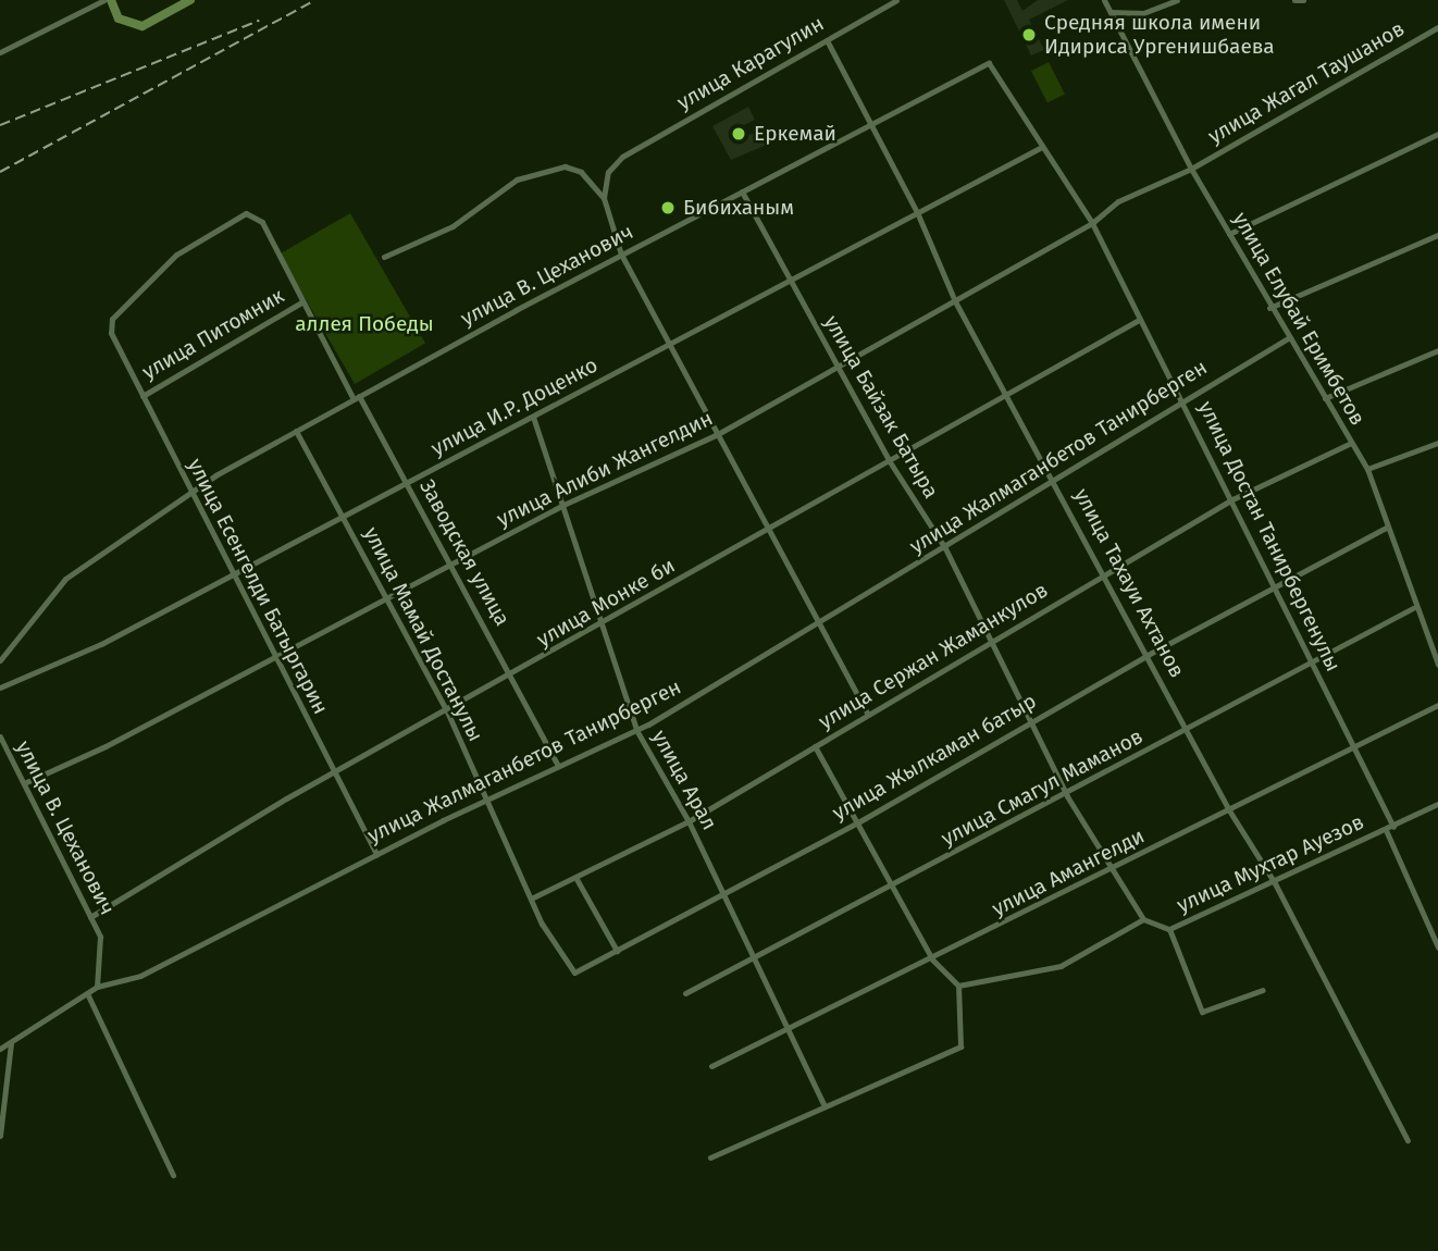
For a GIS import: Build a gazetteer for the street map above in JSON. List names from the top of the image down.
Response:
{
  "streets": {
    "street": [
      "улица Карагулин",
      "улица Жагал Таушанов",
      "улица В. Цеханович",
      "улица Елубай Еримбетов",
      "улица Питомник",
      "улица И.Р. Доценко",
      "улица Байзак Батыра",
      "улица Жалмаганбетов Танирберген",
      "улица Алиби Жангелдин",
      "улица Достан Танирбергенулы",
      "Заводская улица",
      "улица Тахауи Ахтанов",
      "улица Есенгелди Батыргарин",
      "улица Монке би",
      "улица Мамай Достанулы",
      "улица Сержан Жаманкулов",
      "улица Жылкаман батыр",
      "улица Арал",
      "улица Смагул Маманов",
      "улица Мухтар Ауезов",
      "улица Амангелди"
    ]
  },
  "crossings": [
    ["улица Карагулин", "улица Тахауи Ахтанов"],
    ["улица Жагал Таушанов", "улица Елубай Еримбетов"],
    ["улица Жагал Таушанов", "улица Алиби Жангелдин"],
    ["улица В. Цеханович", "улица Байзак Батыра"],
    ["улица В. Цеханович", "улица Жалмаганбетов Танирберген"],
    ["улица В. Цеханович", "улица Алиби Жангелдин"],
    ["улица В. Цеханович", "улица Достан Танирбергенулы"],
    ["улица В. Цеханович", "Заводская улица"],
    ["улица В. Цеханович", "улица Тахауи Ахтанов"],
    ["улица В. Цеханович", "улица Есенгелди Батыргарин"],
    ["улица В. Цеханович", "улица Монке би"],
    ["улица В. Цеханович", "улица Мамай Достанулы"],
    ["улица Елубай Еримбетов", "улица Жалмаганбетов Танирберген"],
    ["улица Елубай Еримбетов", "улица Алиби Жангелдин"],
    ["улица Елубай Еримбетов", "улица Сержан Жаманкулов"],
    ["улица Елубай Еримбетов", "улица Жылкаман батыр"],
    ["улица Елубай Еримбетов", "улица Смагул Маманов"],
    ["улица Питомник", "Заводская улица"],
    ["улица Питомник", "улица Есенгелди Батыргарин"],
    ["улица И.Р. Доценко", "улица Байзак Батыра"],
    ["улица И.Р. Доценко", "улица Достан Танирбергенулы"],
    ["улица И.Р. Доценко", "Заводская улица"],
    ["улица И.Р. Доценко", "улица Тахауи Ахтанов"],
    ["улица И.Р. Доценко", "улица Есенгелди Батыргарин"],
    ["улица И.Р. Доценко", "улица Мамай Достанулы"],
    ["улица И.Р. Доценко", "улица Арал"],
    ["улица Байзак Батыра", "улица Жалмаганбетов Танирберген"],
    ["улица Байзак Батыра", "улица Алиби Жангелдин"],
    ["улица Байзак Батыра", "улица Монке би"],
    ["улица Байзак Батыра", "улица Сержан Жаманкулов"],
    ["улица Байзак Батыра", "улица Жылкаман батыр"],
    ["улица Байзак Батыра", "улица Смагул Маманов"],
    ["улица Байзак Батыра", "улица Мухтар Ауезов"],
    ["улица Байзак Батыра", "улица Амангелди"],
    ["улица Жалмаганбетов Танирберген", "улица Достан Танирбергенулы"],
    ["улица Жалмаганбетов Танирберген", "Заводская улица"],
    ["улица Жалмаганбетов Танирберген", "улица Тахауи Ахтанов"],
    ["улица Жалмаганбетов Танирберген", "улица Есенгелди Батыргарин"],
    ["улица Жалмаганбетов Танирберген", "улица Мамай Достанулы"],
    ["улица Жалмаганбетов Танирберген", "улица Арал"],
    ["улица Алиби Жангелдин", "улица Достан Танирбергенулы"],
    ["улица Алиби Жангелдин", "Заводская улица"],
    ["улица Алиби Жангелдин", "улица Тахауи Ахтанов"],
    ["улица Алиби Жангелдин", "улица Есенгелди Батыргарин"],
    ["улица Алиби Жангелдин", "улица Мамай Достанулы"],
    ["улица Алиби Жангелдин", "улица Арал"],
    ["улица Достан Танирбергенулы", "улица Монке би"],
    ["улица Достан Танирбергенулы", "улица Сержан Жаманкулов"],
    ["улица Достан Танирбергенулы", "улица Жылкаман батыр"],
    ["улица Достан Танирбергенулы", "улица Смагул Маманов"],
    ["улица Достан Танирбергенулы", "улица Мухтар Ауезов"],
    ["улица Достан Танирбергенулы", "улица Амангелди"],
    ["Заводская улица", "улица Есенгелди Батыргарин"],
    ["Заводская улица", "улица Монке би"],
    ["улица Тахауи Ахтанов", "улица Монке би"],
    ["улица Тахауи Ахтанов", "улица Сержан Жаманкулов"],
    ["улица Тахауи Ахтанов", "улица Жылкаман батыр"],
    ["улица Тахауи Ахтанов", "улица Смагул Маманов"],
    ["улица Тахауи Ахтанов", "улица Мухтар Ауезов"],
    ["улица Тахауи Ахтанов", "улица Амангелди"],
    ["улица Есенгелди Батыргарин", "улица Монке би"],
    ["улица Монке би", "улица Мамай Достанулы"],
    ["улица Монке би", "улица Арал"],
    ["улица Мамай Достанулы", "улица Сержан Жаманкулов"],
    ["улица Мамай Достанулы", "улица Жылкаман батыр"],
    ["улица Сержан Жаманкулов", "улица Жылкаман батыр"],
    ["улица Сержан Жаманкулов", "улица Арал"],
    ["улица Жылкаман батыр", "улица Арал"],
    ["улица Арал", "улица Смагул Маманов"],
    ["улица Арал", "улица Амангелди"]
  ],
  "parks": ["аллея Победы"],
  "places": ["Средняя школа имени Идириса Ургенишбаева", "Еркемай", "Бибиханым"]
}
